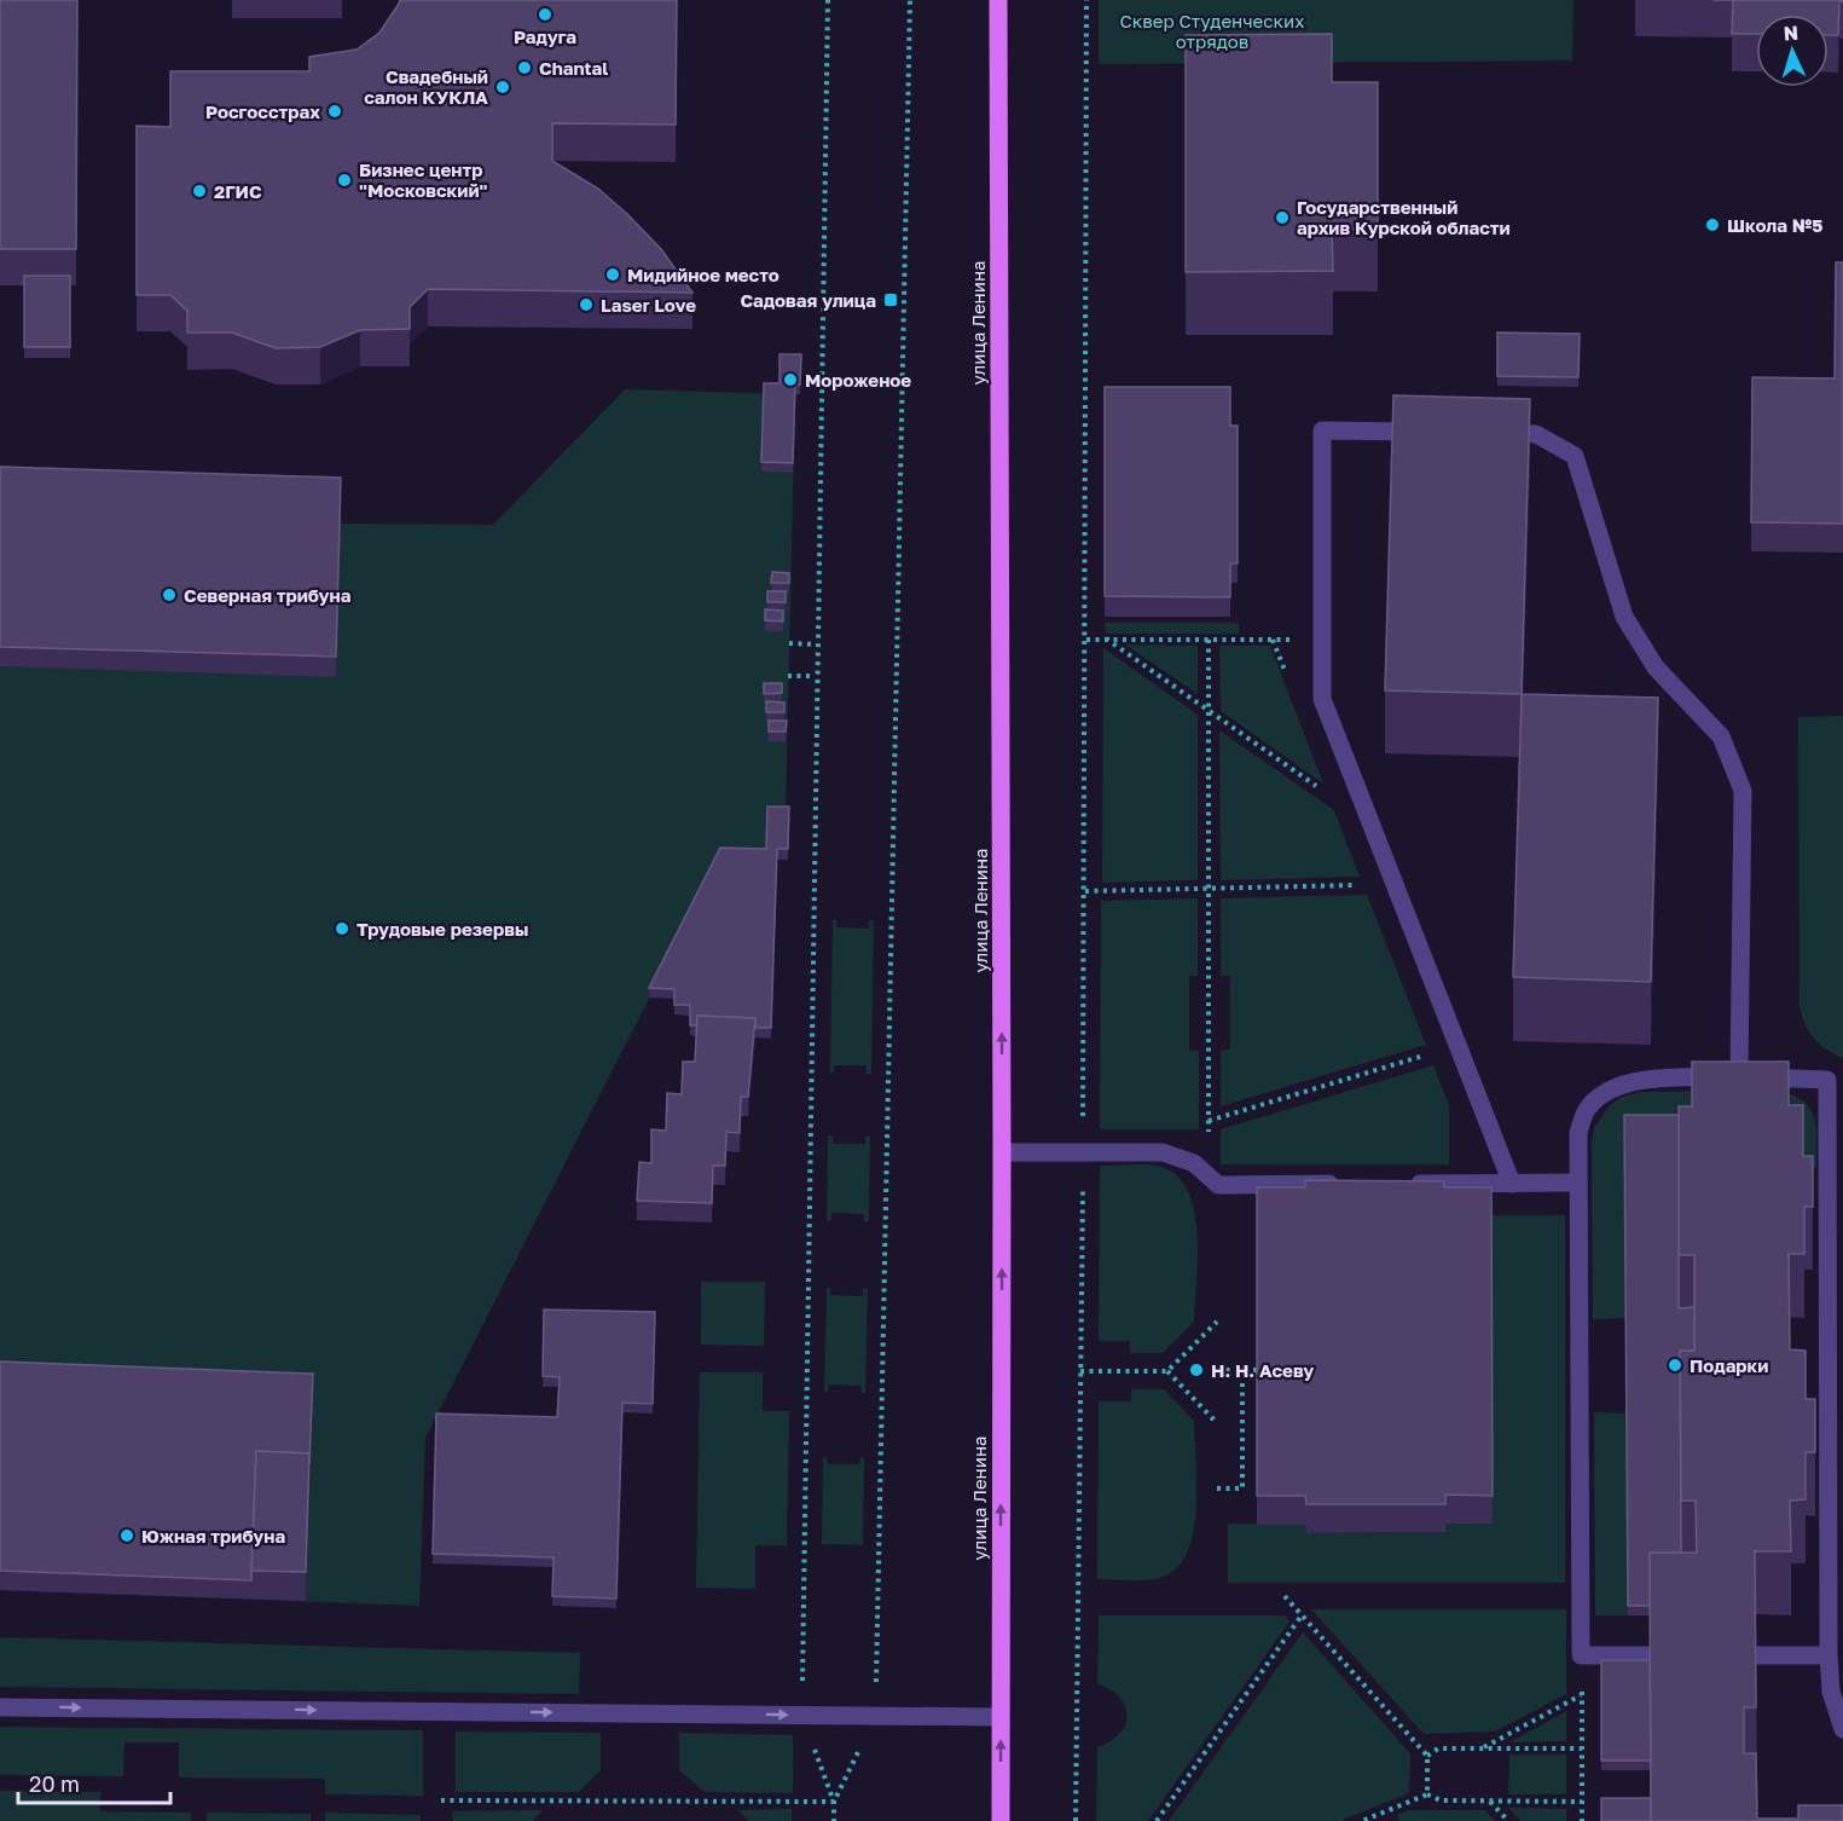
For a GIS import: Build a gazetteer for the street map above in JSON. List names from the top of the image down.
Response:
{
  "streets": {
    "main road": ["улица Ленина"]
  },
  "one_way": ["улица Ленина"],
  "parks": ["Сквер Студенческих отрядов"],
  "places": {
    "other": [
      "Радуга",
      "Chantal",
      "Свадебный салон КУКЛА",
      "Росгосстрах",
      "Бизнес центр \"Московский\"",
      "2ГИС",
      "Государственный архив Курской области",
      "Школа №5",
      "Мидийное место",
      "Laser Love",
      "Мороженое",
      "Северная трибуна",
      "Трудовые резервы",
      "Подарки",
      "Н. Н. Асеву",
      "Южная трибуна"
    ],
    "transit": ["Садовая улица"]
  },
  "scale_bar": "20 m",
  "north": "top"
}
